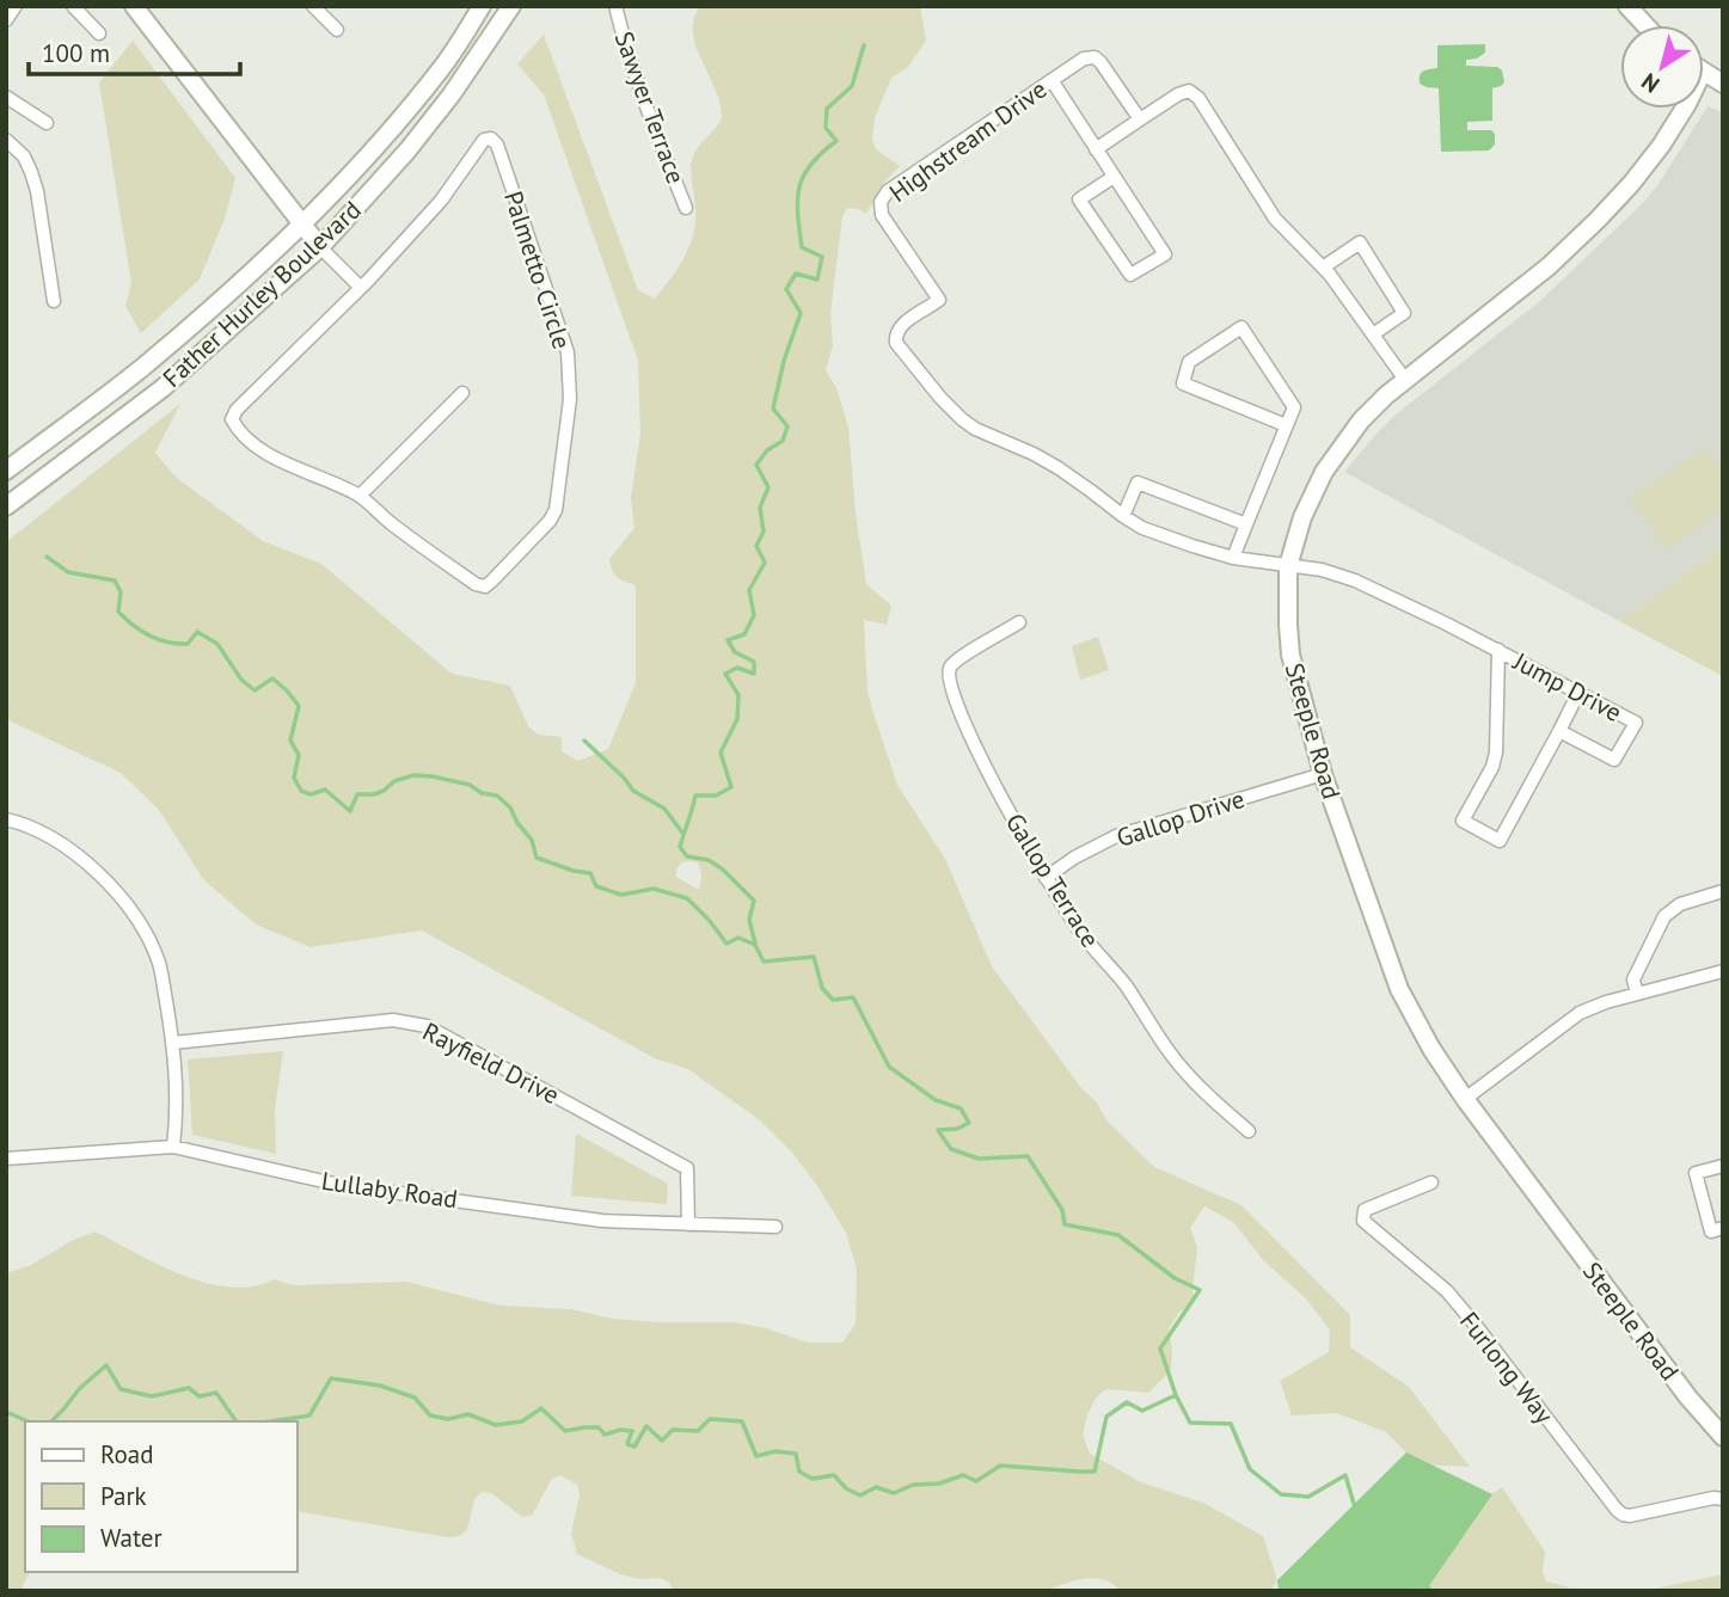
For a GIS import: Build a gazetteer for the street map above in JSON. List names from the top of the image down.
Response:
{
  "streets": {
    "street": [
      "Sawyer Terrace",
      "Highstream Drive",
      "Palmetto Circle",
      "Father Hurley Boulevard",
      "Jump Drive",
      "Steeple Road",
      "Gallop Drive",
      "Gallop Terrace",
      "Rayfield Drive",
      "Lullaby Road",
      "Furlong Way"
    ]
  },
  "crossings": [
    ["Highstream Drive", "Jump Drive"],
    ["Highstream Drive", "Steeple Road"],
    ["Jump Drive", "Steeple Road"],
    ["Steeple Road", "Gallop Drive"],
    ["Gallop Drive", "Gallop Terrace"],
    ["Rayfield Drive", "Lullaby Road"]
  ],
  "legend": ["Road", "Park", "Water"],
  "scale_bar": "100 m",
  "north": "bottom left"
}
